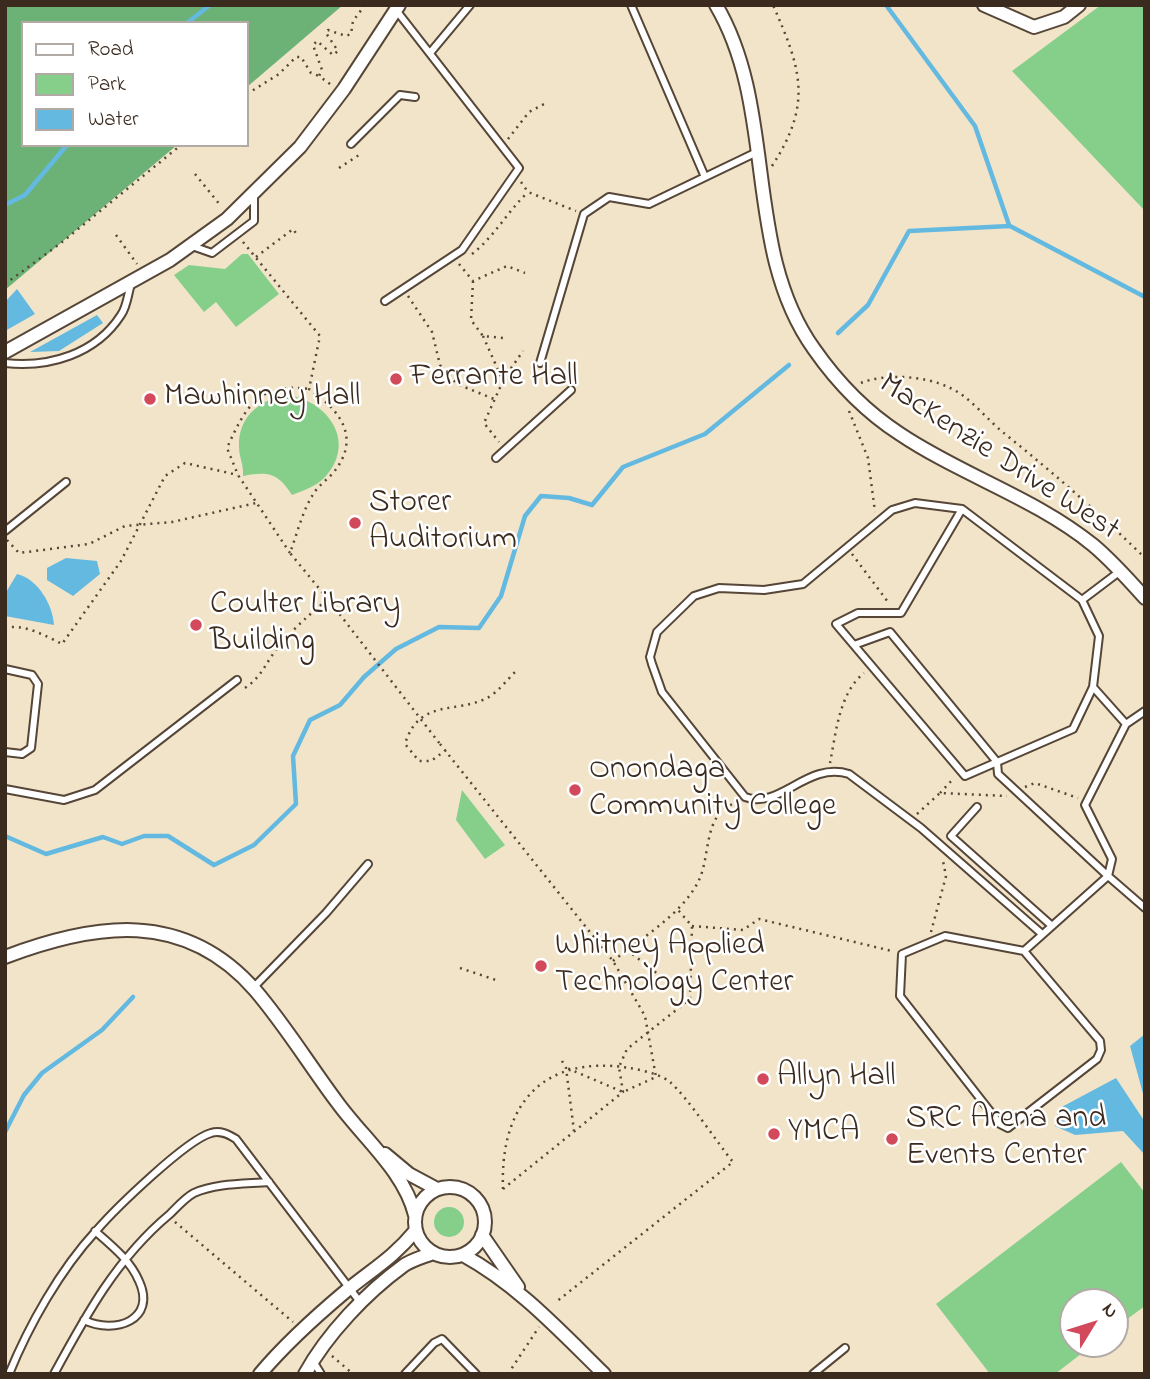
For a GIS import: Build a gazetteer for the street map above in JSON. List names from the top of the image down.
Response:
{
  "streets": {
    "street": ["MacKenzie Drive West"]
  },
  "places": [
    "Ferrante Hall",
    "Mawhinney Hall",
    "Storer Auditorium",
    "Coulter Library Building",
    "Onondaga Community College",
    "Whitney Applied Technology Center",
    "Allyn Hall",
    "YMCA",
    "SRC Arena and Events Center"
  ],
  "legend": ["Road", "Park", "Water"],
  "north": "top right"
}
